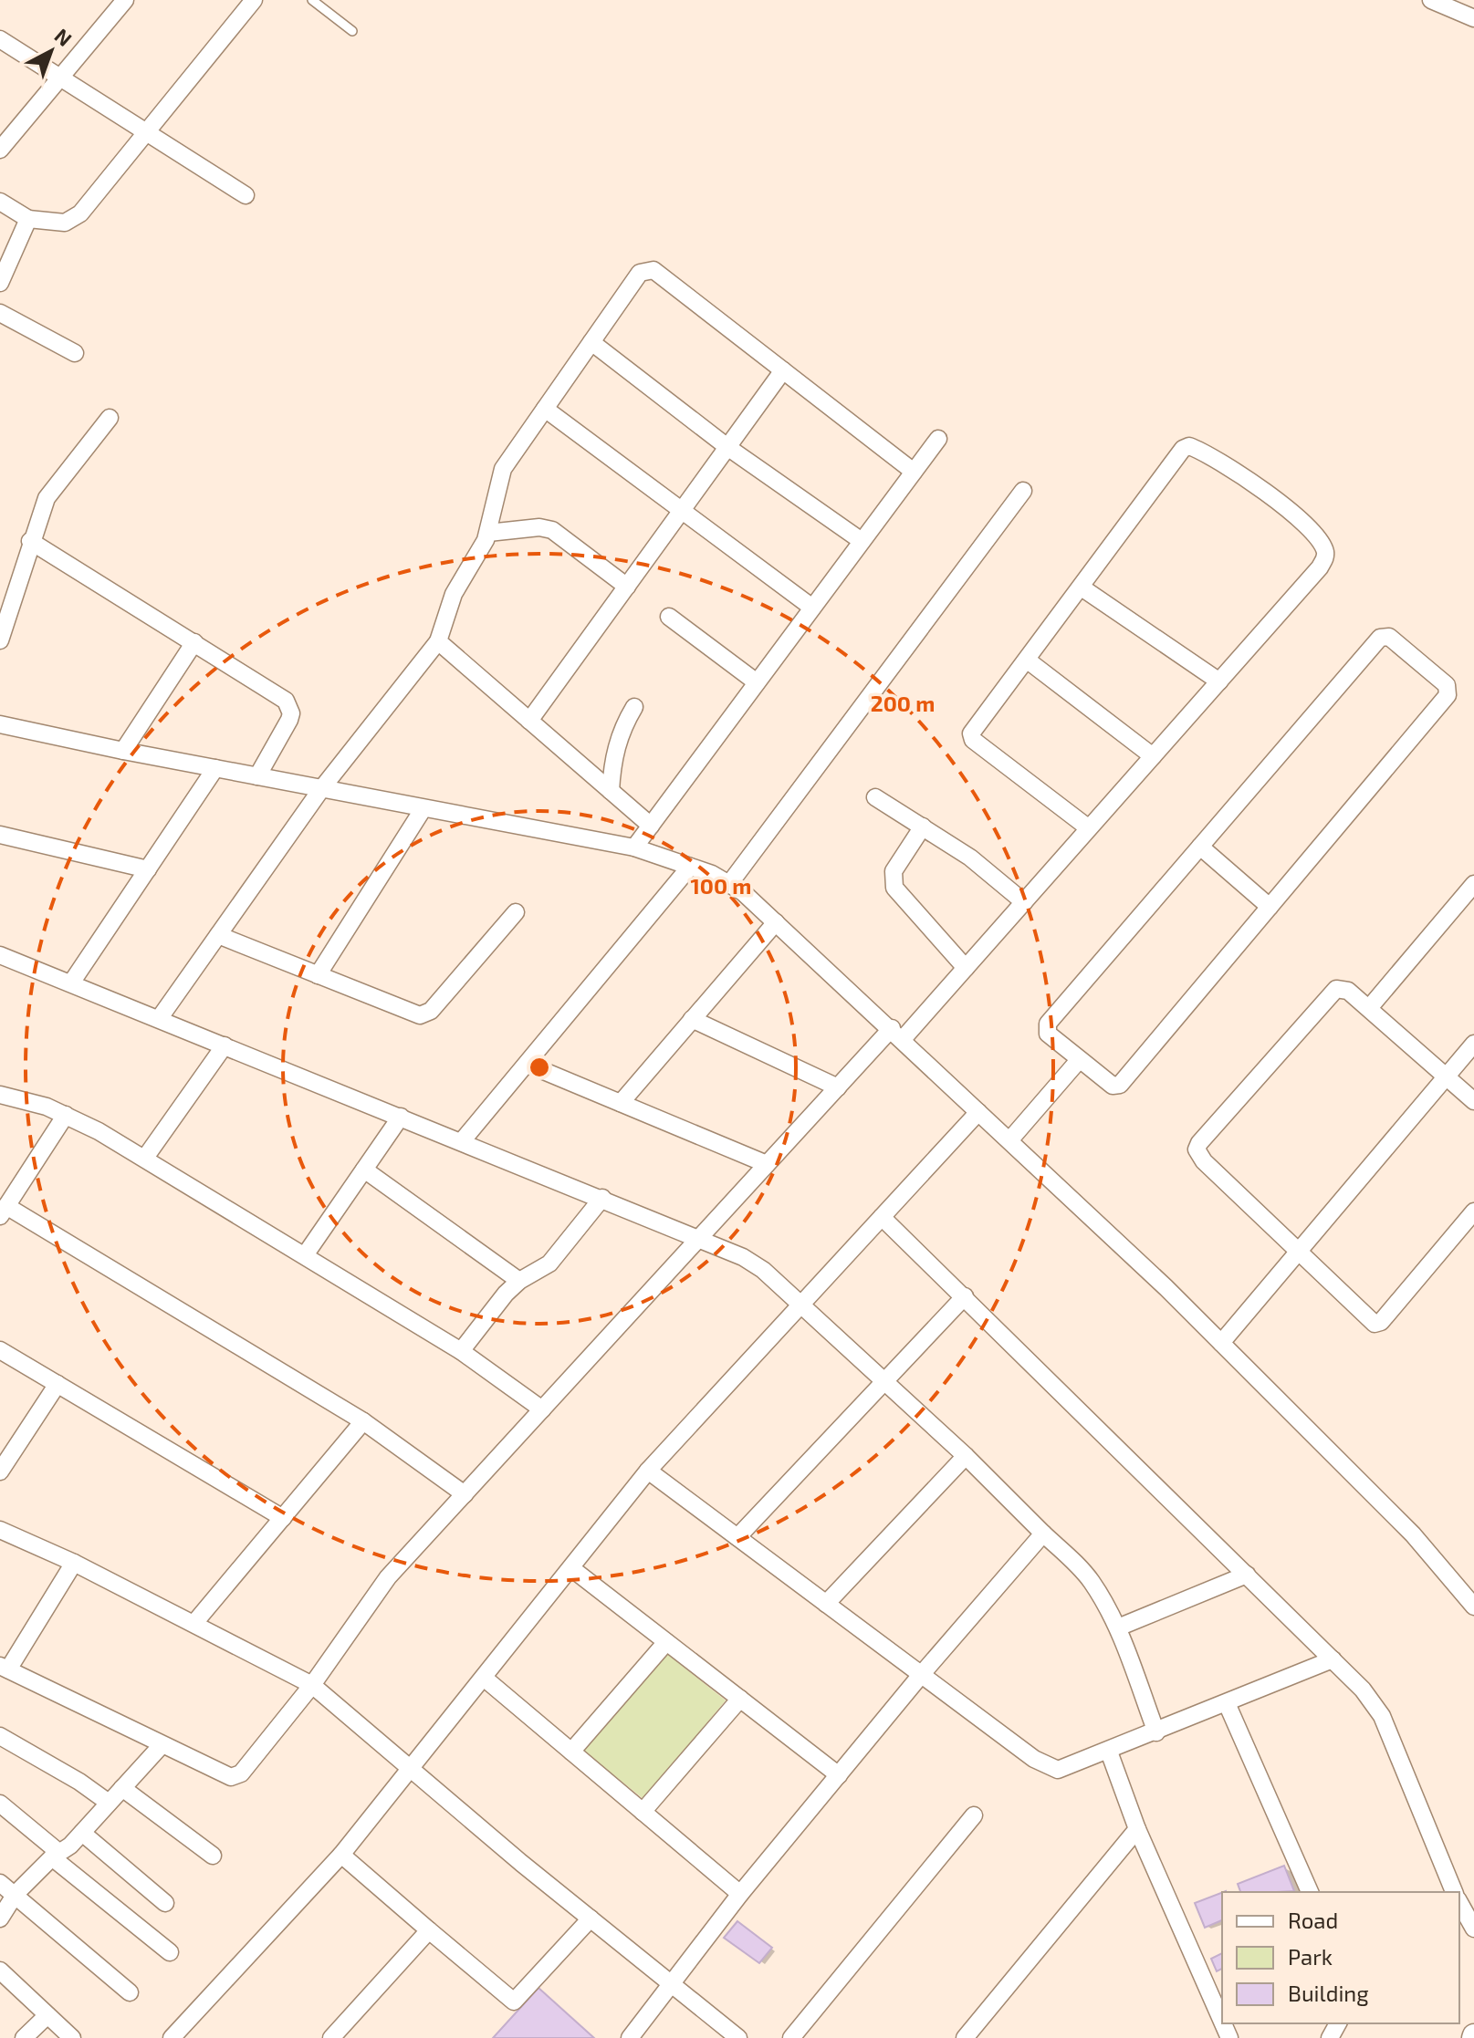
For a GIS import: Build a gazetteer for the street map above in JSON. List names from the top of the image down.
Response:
{
  "legend": ["Road", "Park", "Building"],
  "north": "top right",
  "rings": ["200 m", "100 m"]
}
